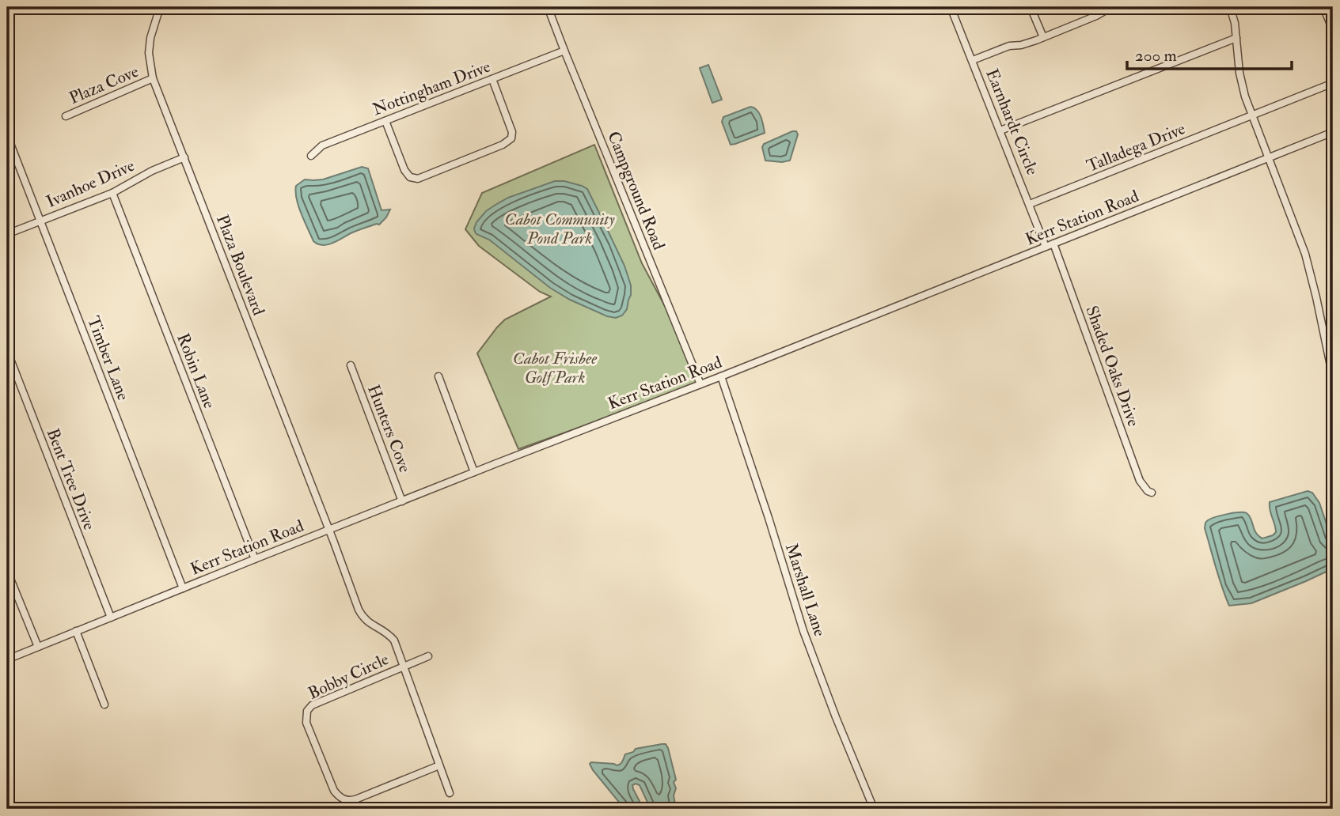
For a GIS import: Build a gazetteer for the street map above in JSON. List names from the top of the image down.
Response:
{
  "streets": {
    "street": [
      "Plaza Cove",
      "Nottingham Drive",
      "Earnhardt Circle",
      "Talladega Drive",
      "Ivanhoe Drive",
      "Campground Road",
      "Kerr Station Road",
      "Plaza Boulevard",
      "Timber Lane",
      "Shaded Oaks Drive",
      "Robin Lane",
      "Hunters Cove",
      "Bent Tree Drive",
      "Marshall Lane",
      "Bobby Circle"
    ]
  },
  "crossings": [
    ["Plaza Cove", "Plaza Boulevard"],
    ["Nottingham Drive", "Campground Road"],
    ["Earnhardt Circle", "Talladega Drive"],
    ["Earnhardt Circle", "Kerr Station Road"],
    ["Ivanhoe Drive", "Plaza Boulevard"],
    ["Ivanhoe Drive", "Timber Lane"],
    ["Ivanhoe Drive", "Robin Lane"],
    ["Campground Road", "Kerr Station Road"],
    ["Kerr Station Road", "Plaza Boulevard"],
    ["Kerr Station Road", "Timber Lane"],
    ["Kerr Station Road", "Shaded Oaks Drive"],
    ["Kerr Station Road", "Robin Lane"],
    ["Kerr Station Road", "Hunters Cove"],
    ["Kerr Station Road", "Bent Tree Drive"],
    ["Kerr Station Road", "Marshall Lane"],
    ["Plaza Boulevard", "Bobby Circle"]
  ],
  "parks": ["Cabot Community Pond Park", "Cabot Frisbee Golf Park"],
  "scale_bar": "200 m"
}
